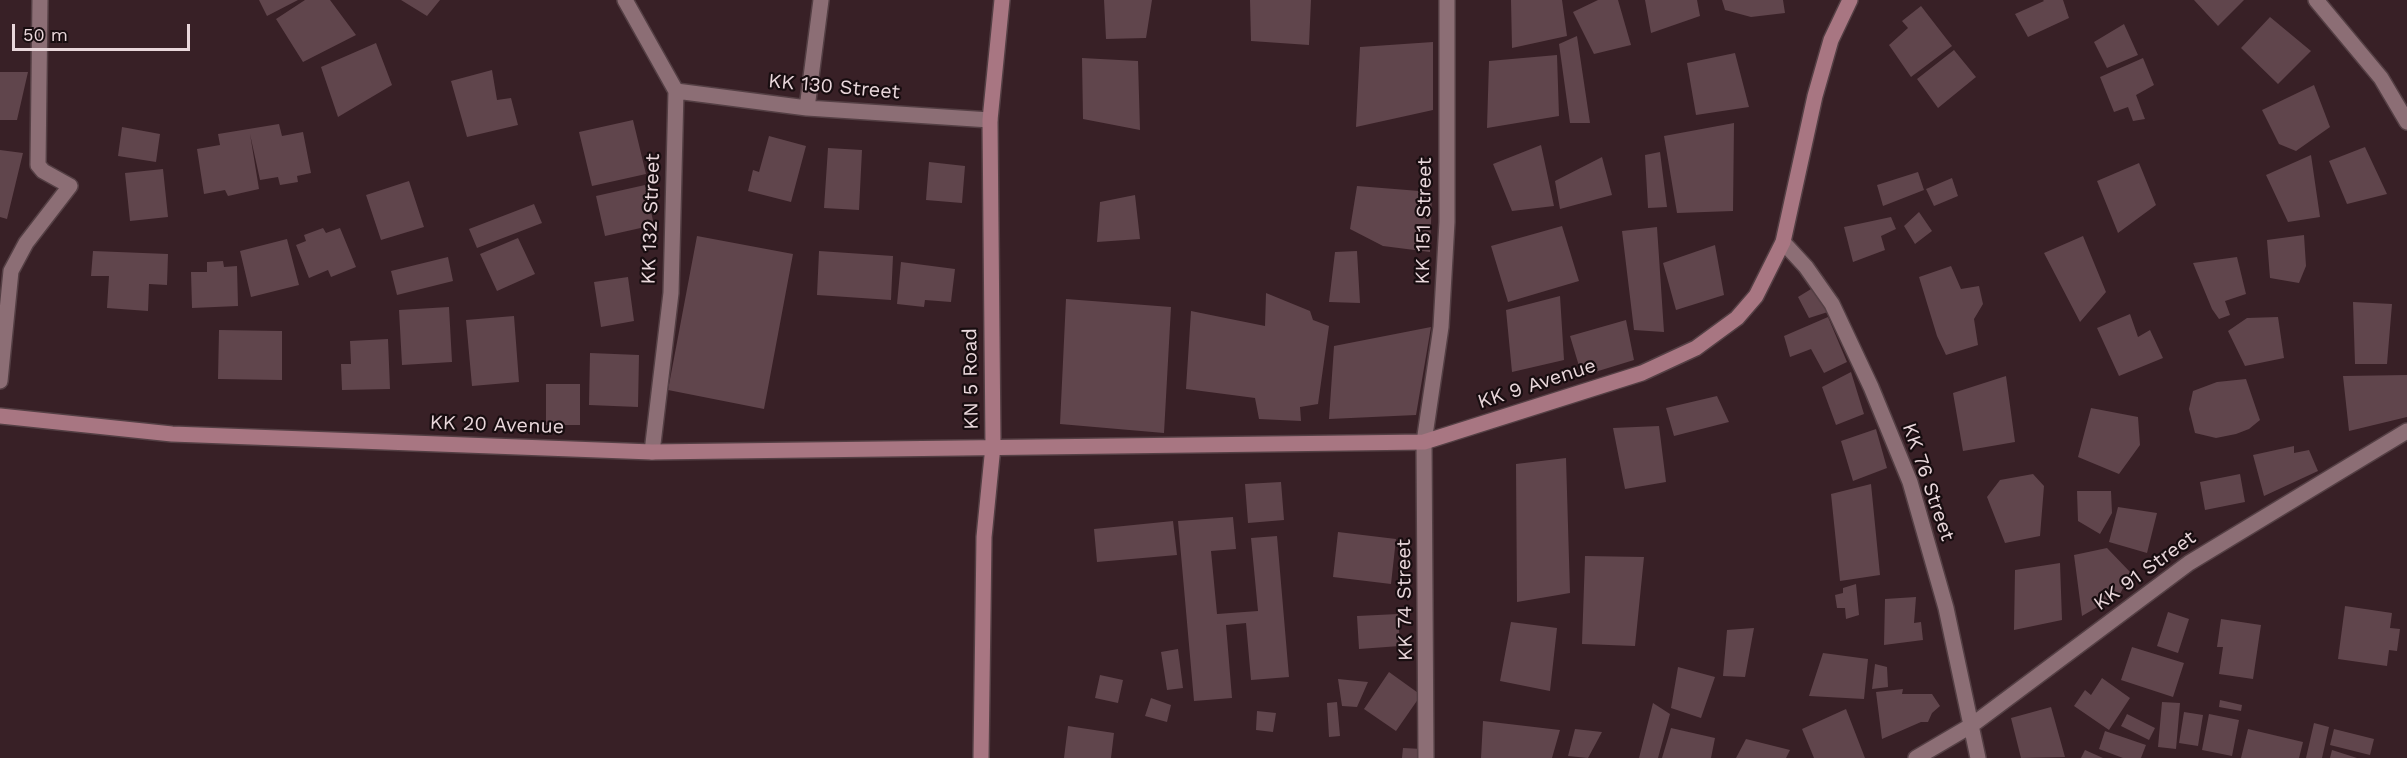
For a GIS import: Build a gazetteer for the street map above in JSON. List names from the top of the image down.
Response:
{
  "streets": {
    "main road": ["KN 5 Road", "KK 9 Avenue", "KK 20 Avenue"],
    "street": [
      "KK 130 Street",
      "KK 132 Street",
      "KK 151 Street",
      "KK 76 Street",
      "KK 91 Street",
      "KK 74 Street"
    ]
  },
  "crossings": [
    ["KK 130 Street", "KK 132 Street"],
    ["KK 130 Street", "KN 5 Road"],
    ["KK 132 Street", "KK 20 Avenue"],
    ["KK 151 Street", "KK 9 Avenue"],
    ["KK 151 Street", "KK 74 Street"],
    ["KN 5 Road", "KK 9 Avenue"],
    ["KN 5 Road", "KK 20 Avenue"],
    ["KK 9 Avenue", "KK 20 Avenue"],
    ["KK 9 Avenue", "KK 76 Street"],
    ["KK 9 Avenue", "KK 74 Street"],
    ["KK 76 Street", "KK 91 Street"]
  ],
  "scale_bar": "50 m"
}
